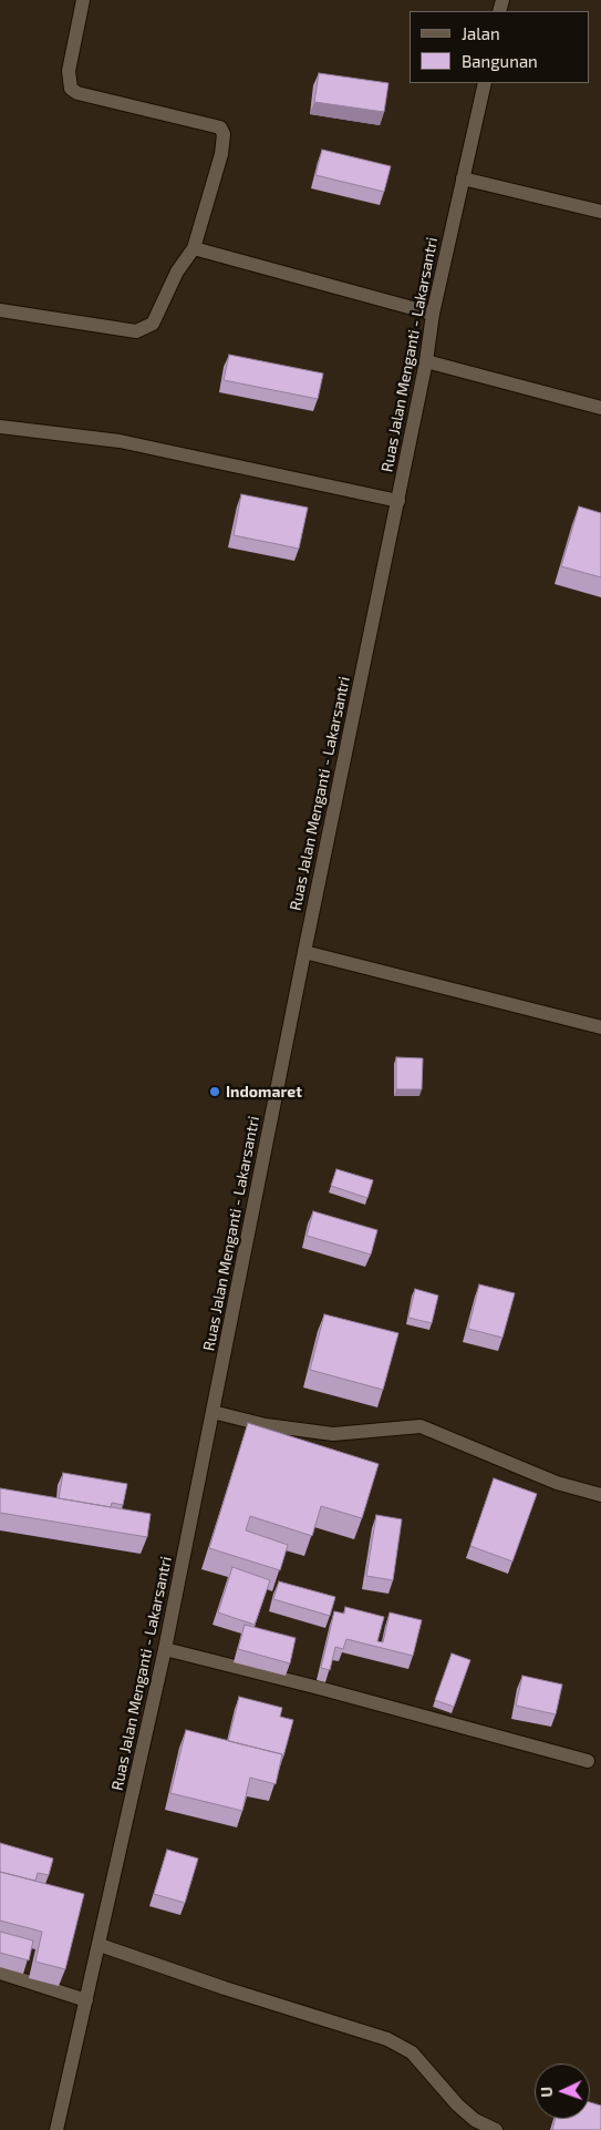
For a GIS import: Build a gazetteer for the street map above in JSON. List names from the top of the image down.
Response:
{
  "streets": {
    "main road": ["Ruas Jalan Menganti - Lakarsantri"]
  },
  "places": ["Indomaret"],
  "legend": ["Jalan", "Bangunan"],
  "north": "left"
}
